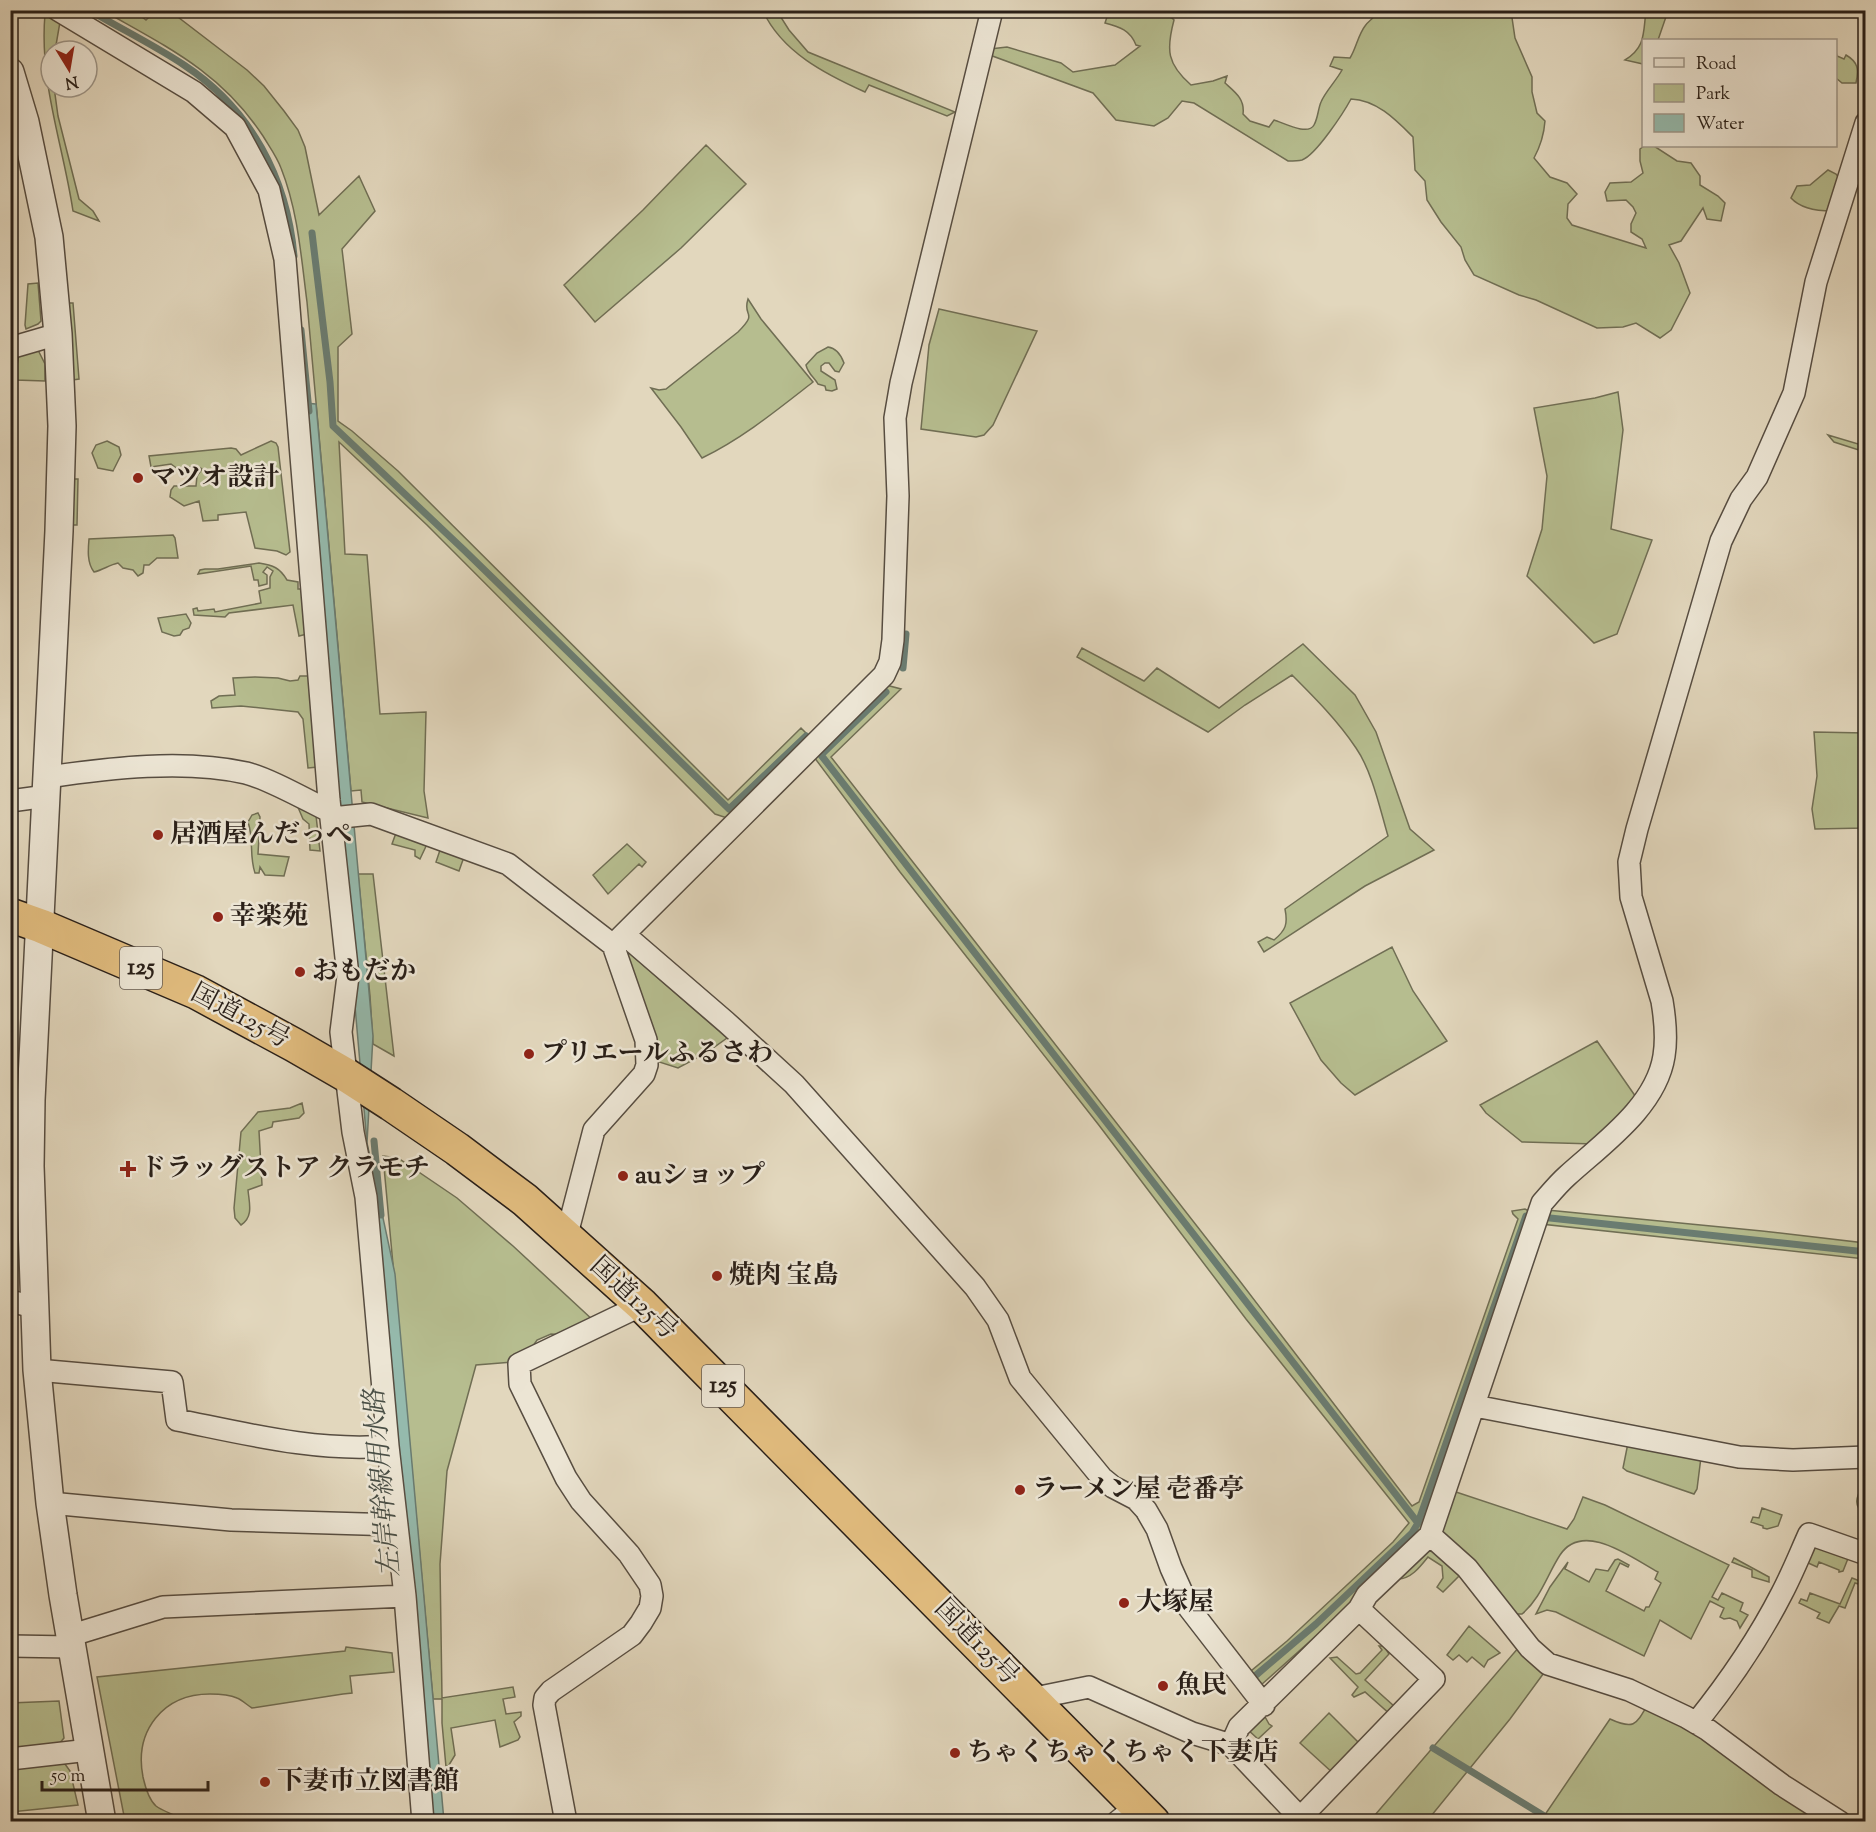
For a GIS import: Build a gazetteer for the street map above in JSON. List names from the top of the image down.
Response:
{
  "streets": {
    "highway": ["125", "国道125号"]
  },
  "water": ["左岸幹線用水路"],
  "places": {
    "other": [
      "マツオ設計",
      "居酒屋んだっぺ",
      "幸楽苑",
      "おもだか",
      "プリエールふるさわ",
      "auショップ",
      "焼肉 宝島",
      "ラーメン屋 壱番亭",
      "大塚屋",
      "魚民",
      "ちゃくちゃくちゃく下妻店",
      "下妻市立図書館"
    ],
    "health": ["ドラッグストア クラモチ"]
  },
  "legend": ["Road", "Park", "Water"],
  "scale_bar": "50 m",
  "north": "bottom"
}
